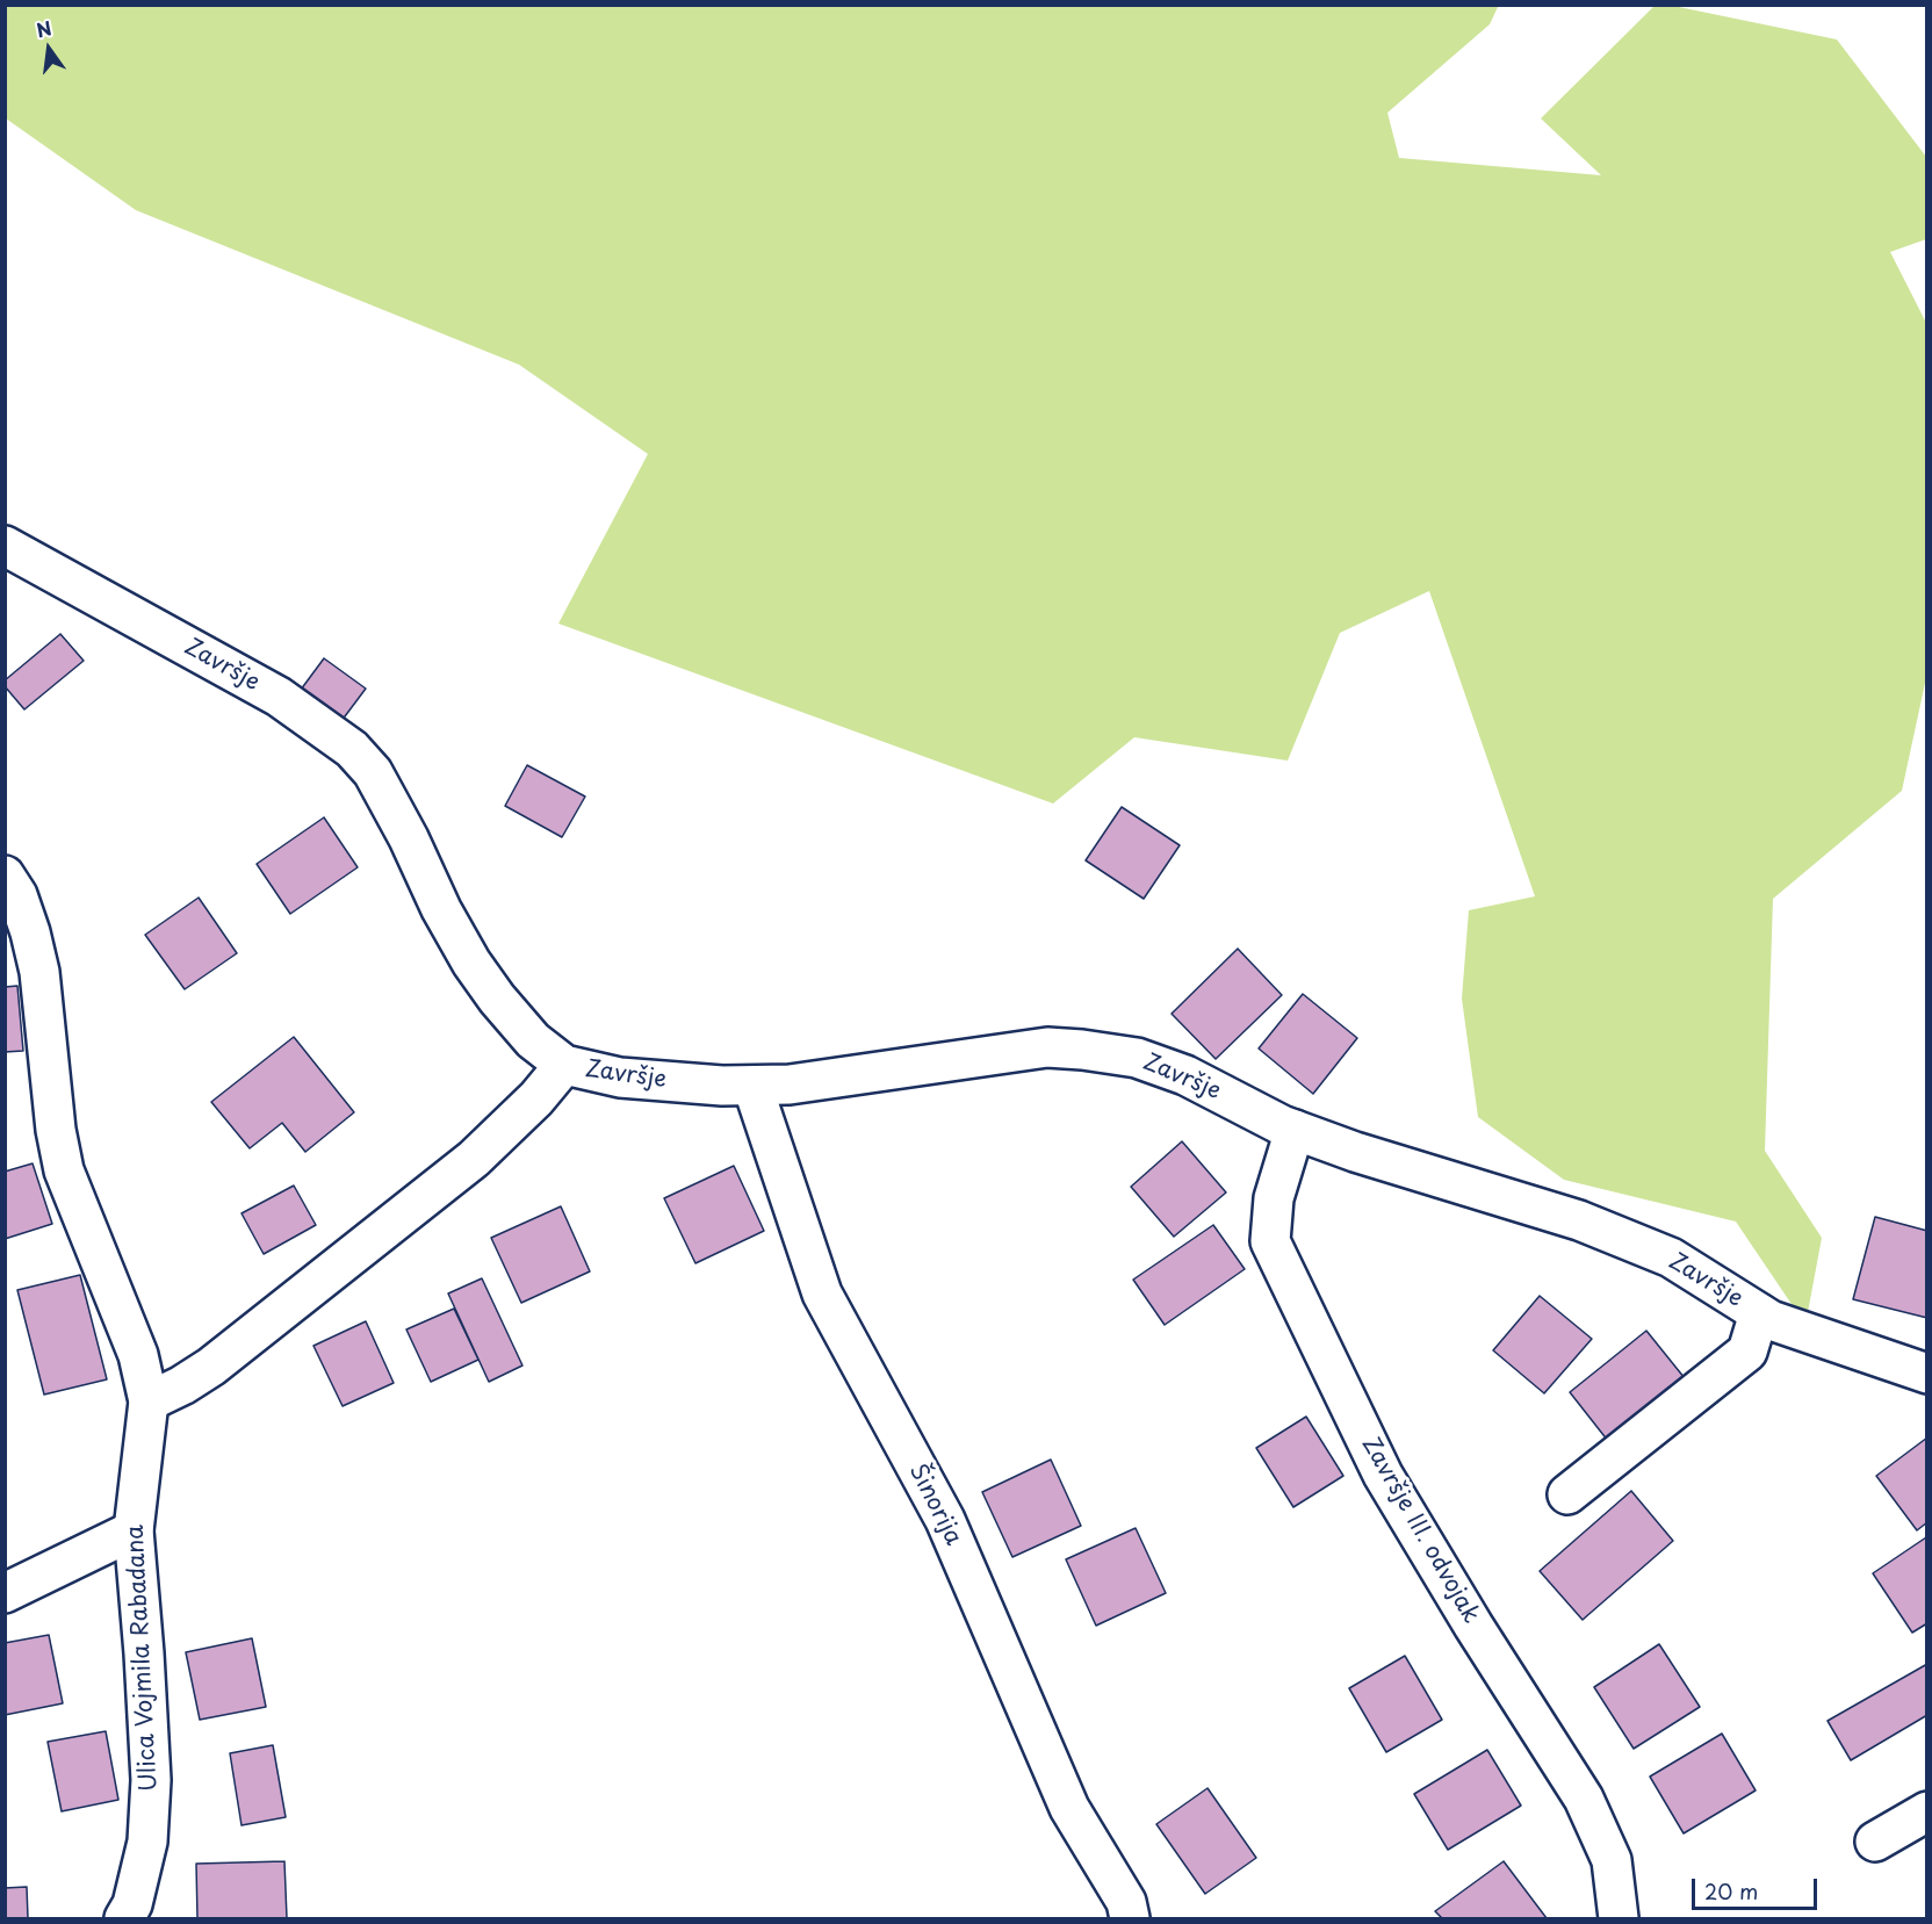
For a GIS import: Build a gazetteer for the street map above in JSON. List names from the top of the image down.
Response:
{
  "streets": {
    "street": [
      "Završje",
      "Šinorija",
      "Završje III. odvojak",
      "Ulica Vojmila Rabadana"
    ]
  },
  "crossings": [
    ["Završje", "Šinorija"],
    ["Završje", "Završje III. odvojak"],
    ["Završje", "Ulica Vojmila Rabadana"]
  ],
  "scale_bar": "20 m",
  "north": "top"
}
